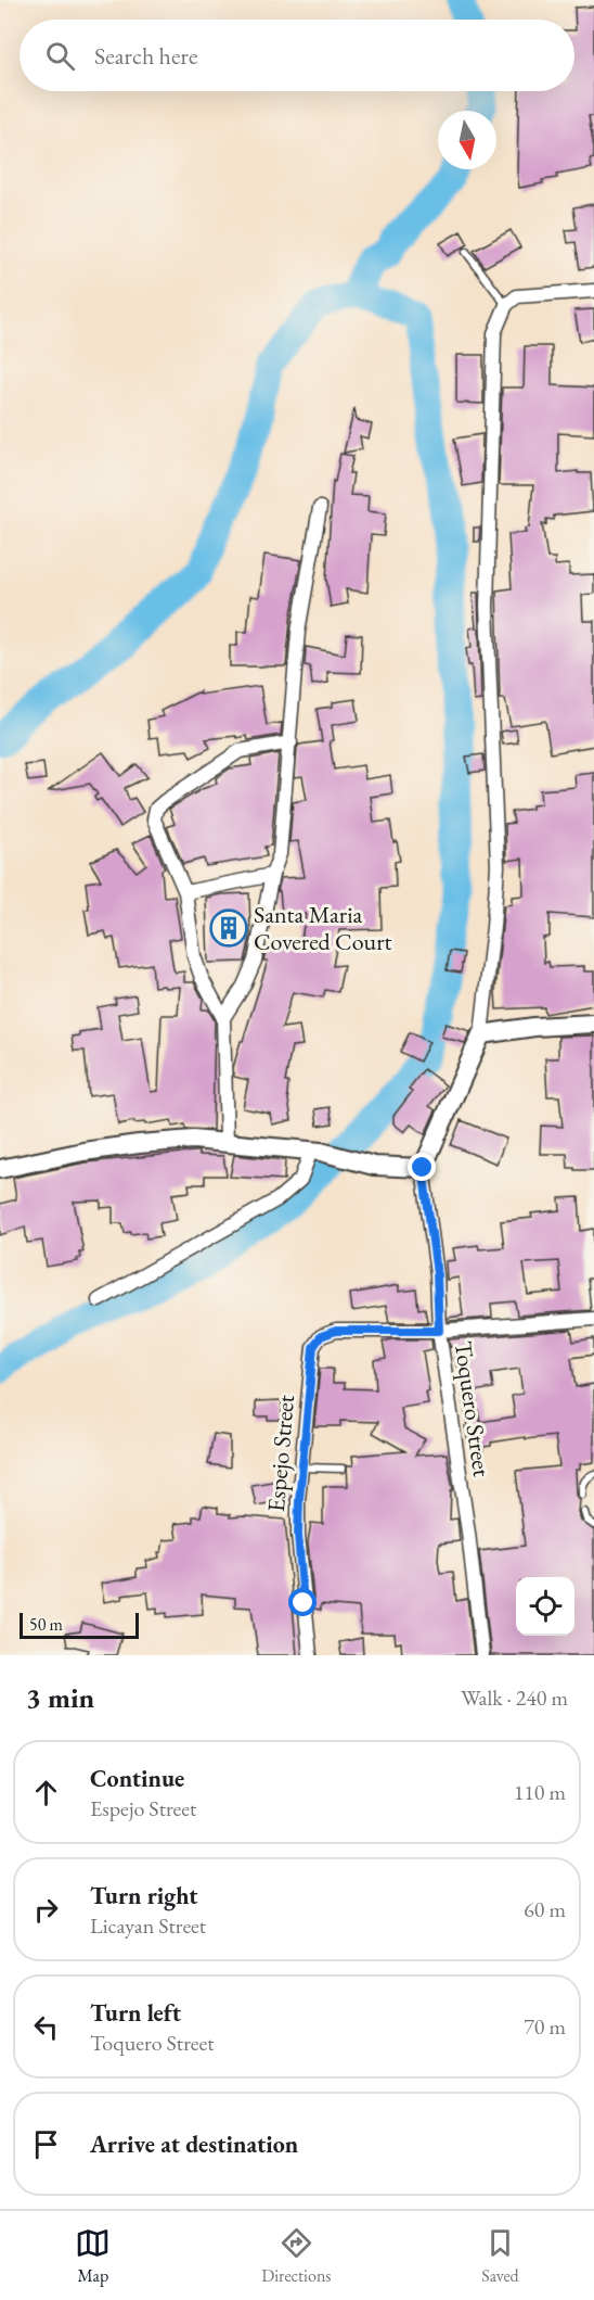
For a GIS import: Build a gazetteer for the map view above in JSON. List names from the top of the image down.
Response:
{
  "streets": {
    "street": ["Toquero Street", "Espejo Street"]
  },
  "crossings": [
    ["Toquero Street", "Espejo Street"]
  ],
  "places": {
    "building": ["Santa Maria Covered Court"]
  },
  "scale_bar": "50 m",
  "north": "bottom",
  "page": {
    "search": "Search here",
    "scale": "50 m",
    "heading": ["3 min", "Walk · 240 m"],
    "list": [
      ["Continue", "Espejo Street", "110 m"],
      ["Turn right", "Licayan Street", "60 m"],
      ["Turn left", "Toquero Street", "70 m"],
      "Arrive at destination"
    ],
    "nav": ["Map", "Directions", "Saved"]
  }
}
